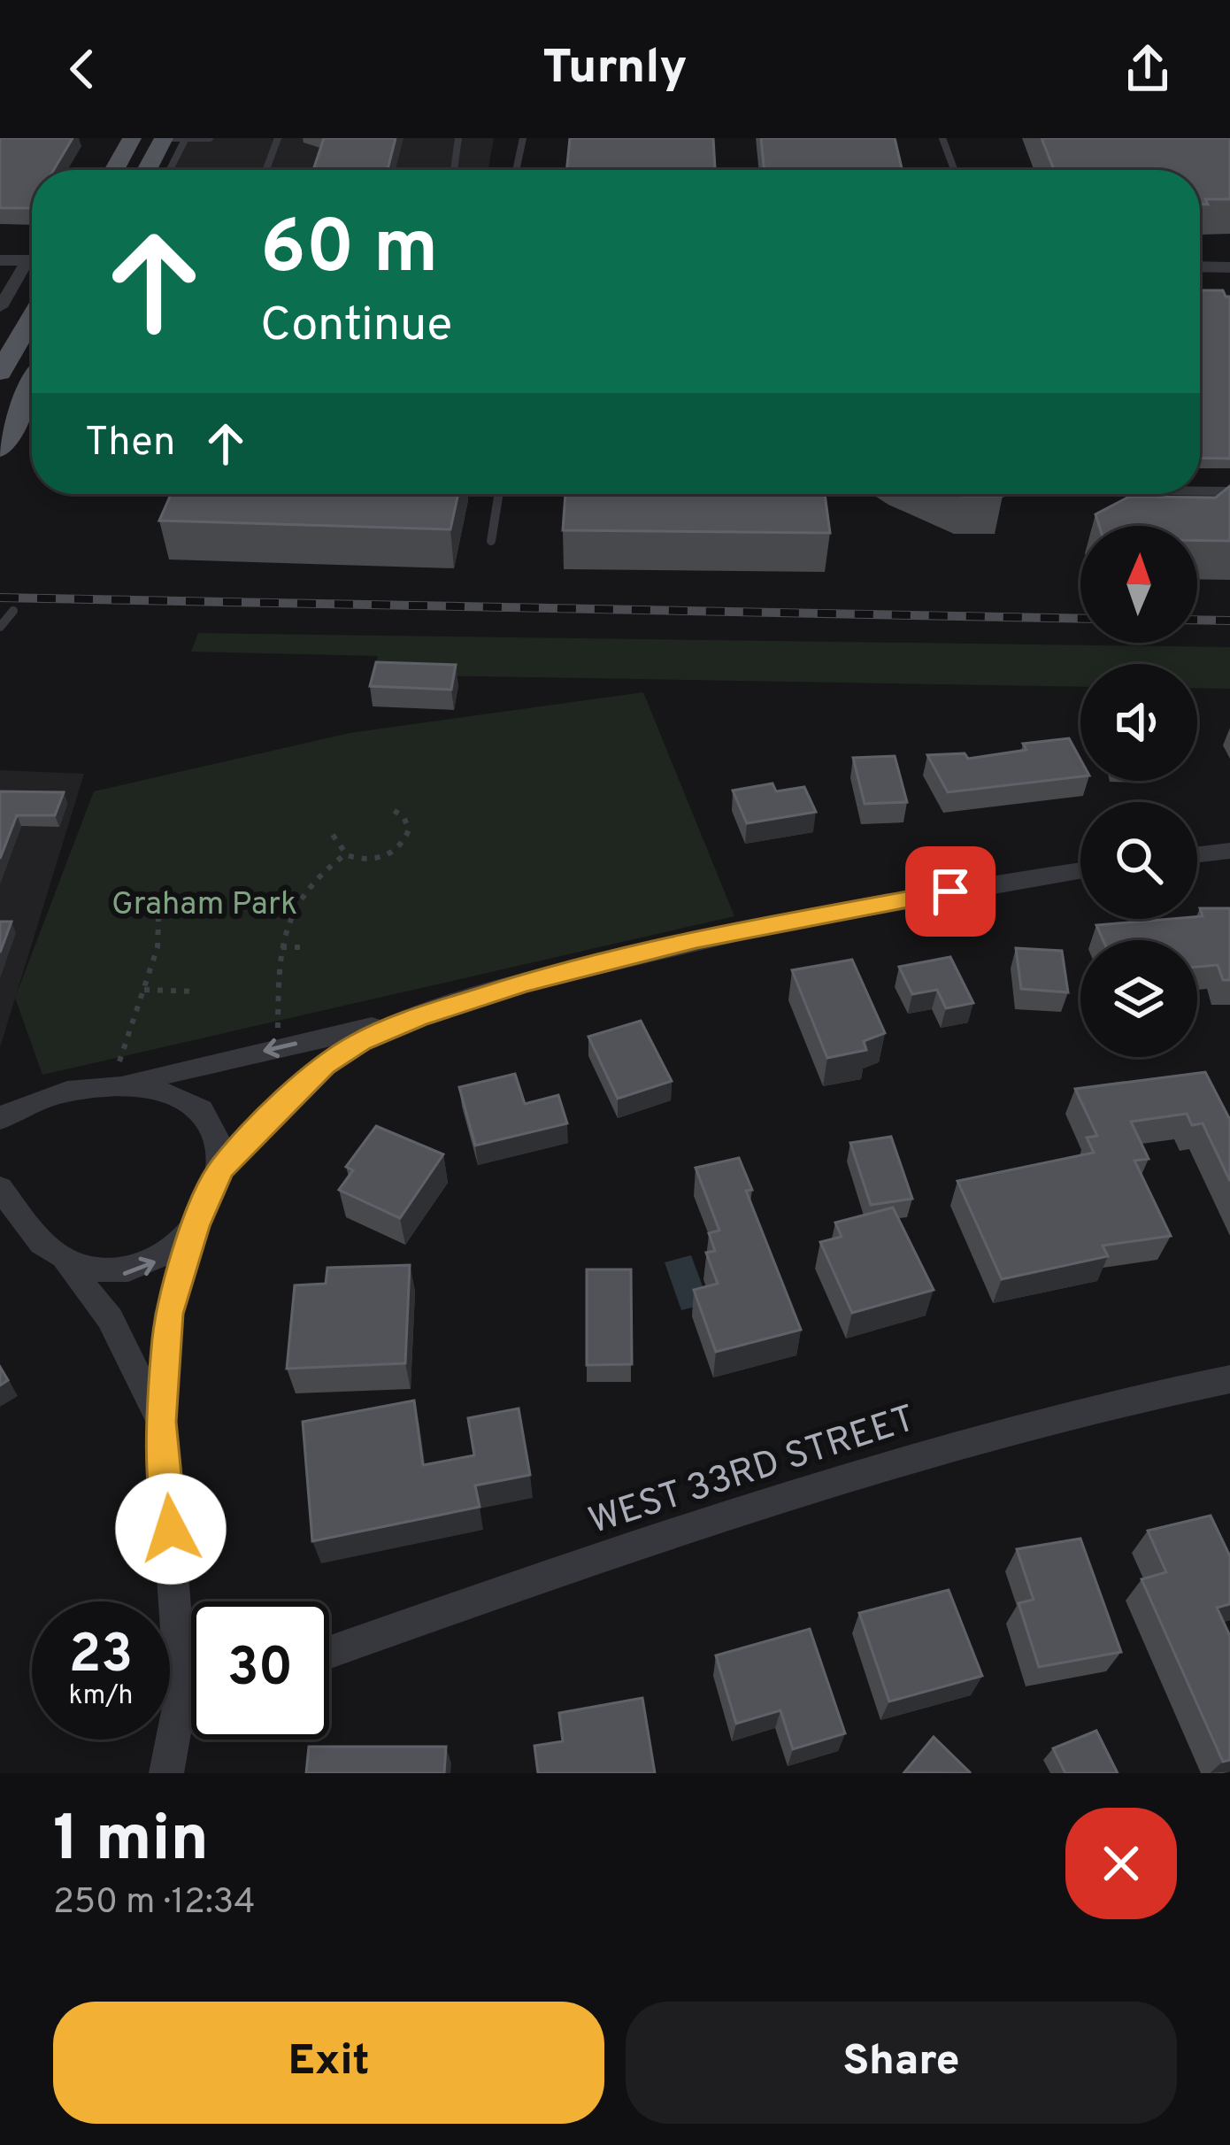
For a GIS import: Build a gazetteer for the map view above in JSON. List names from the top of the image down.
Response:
{
  "streets": {
    "street": ["WEST 33RD STREET"]
  },
  "parks": ["Graham Park"],
  "north": "top",
  "page": {
    "header": "Turnly",
    "turn": ["60 m", "Continue"],
    "then": "Then",
    "speed": "23 km/h",
    "limit": "30",
    "heading": ["1 min", "250 m · 12:34"],
    "buttons": ["Exit", "Share"]
  }
}
